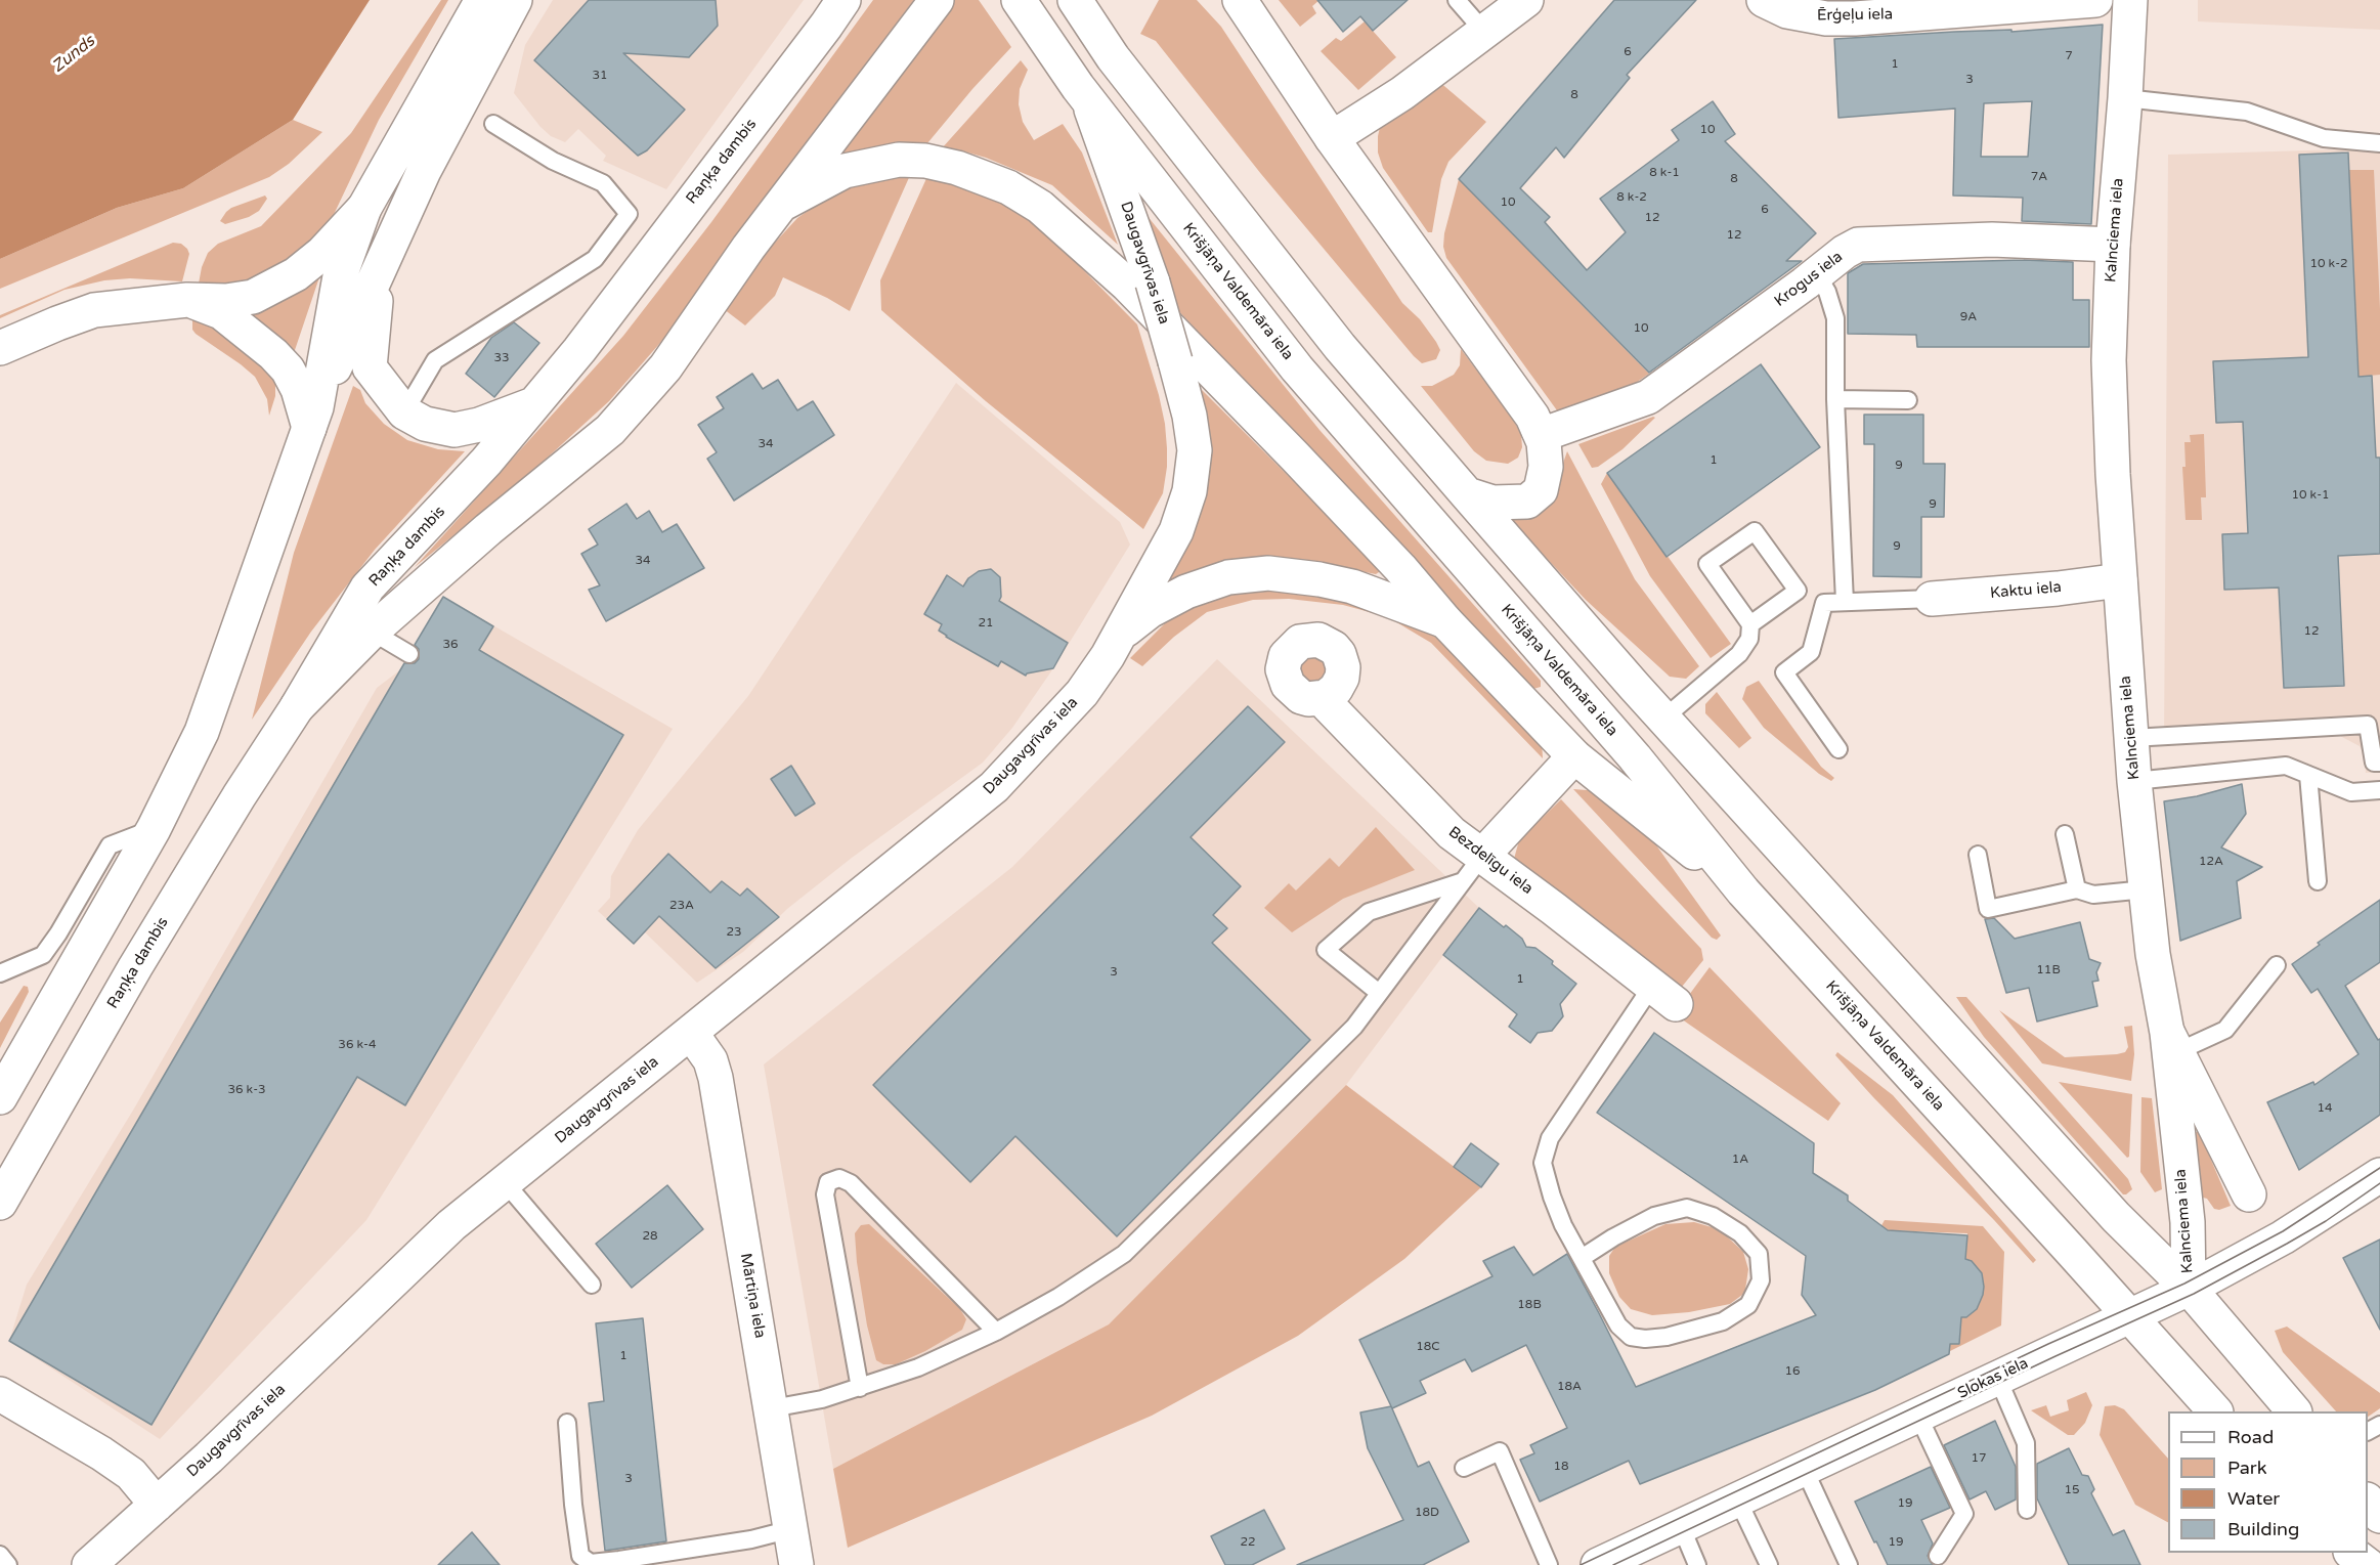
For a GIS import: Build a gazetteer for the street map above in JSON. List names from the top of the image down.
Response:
{
  "streets": {
    "main road": [
      "Ērģeļu iela",
      "Raņķa dambis",
      "Kalnciema iela",
      "Daugavgrīvas iela",
      "Krogus iela",
      "Krišjāņa Valdemāra iela",
      "Kaktu iela",
      "Bezdelīgu iela",
      "Mārtiņa iela",
      "Slokas iela"
    ]
  },
  "crossings": [
    ["Kalnciema iela", "Krogus iela"],
    ["Kalnciema iela", "Kaktu iela"],
    ["Kalnciema iela", "Slokas iela"],
    ["Daugavgrīvas iela", "Krišjāņa Valdemāra iela"],
    ["Daugavgrīvas iela", "Mārtiņa iela"],
    ["Krišjāņa Valdemāra iela", "Slokas iela"]
  ],
  "water": ["Zunds"],
  "house_numbers": [
    "6",
    "7",
    "1",
    "31",
    "3",
    "8",
    "10",
    "8 k-1",
    "7A",
    "8",
    "8 k-2",
    "10",
    "6",
    "12",
    "12",
    "10 k-2",
    "9A",
    "10",
    "33",
    "34",
    "1",
    "9",
    "10 k-1",
    "9",
    "9",
    "34",
    "21",
    "12",
    "36",
    "12A",
    "23A",
    "23",
    "11B",
    "3",
    "1",
    "36 k-4",
    "36 k-3",
    "14",
    "1A",
    "28",
    "18B",
    "18C",
    "1",
    "16",
    "18A",
    "17",
    "18",
    "3",
    "15",
    "19",
    "18D",
    "22",
    "19"
  ],
  "legend": [
    "Road",
    "Park",
    "Water",
    "Building"
  ]
}
